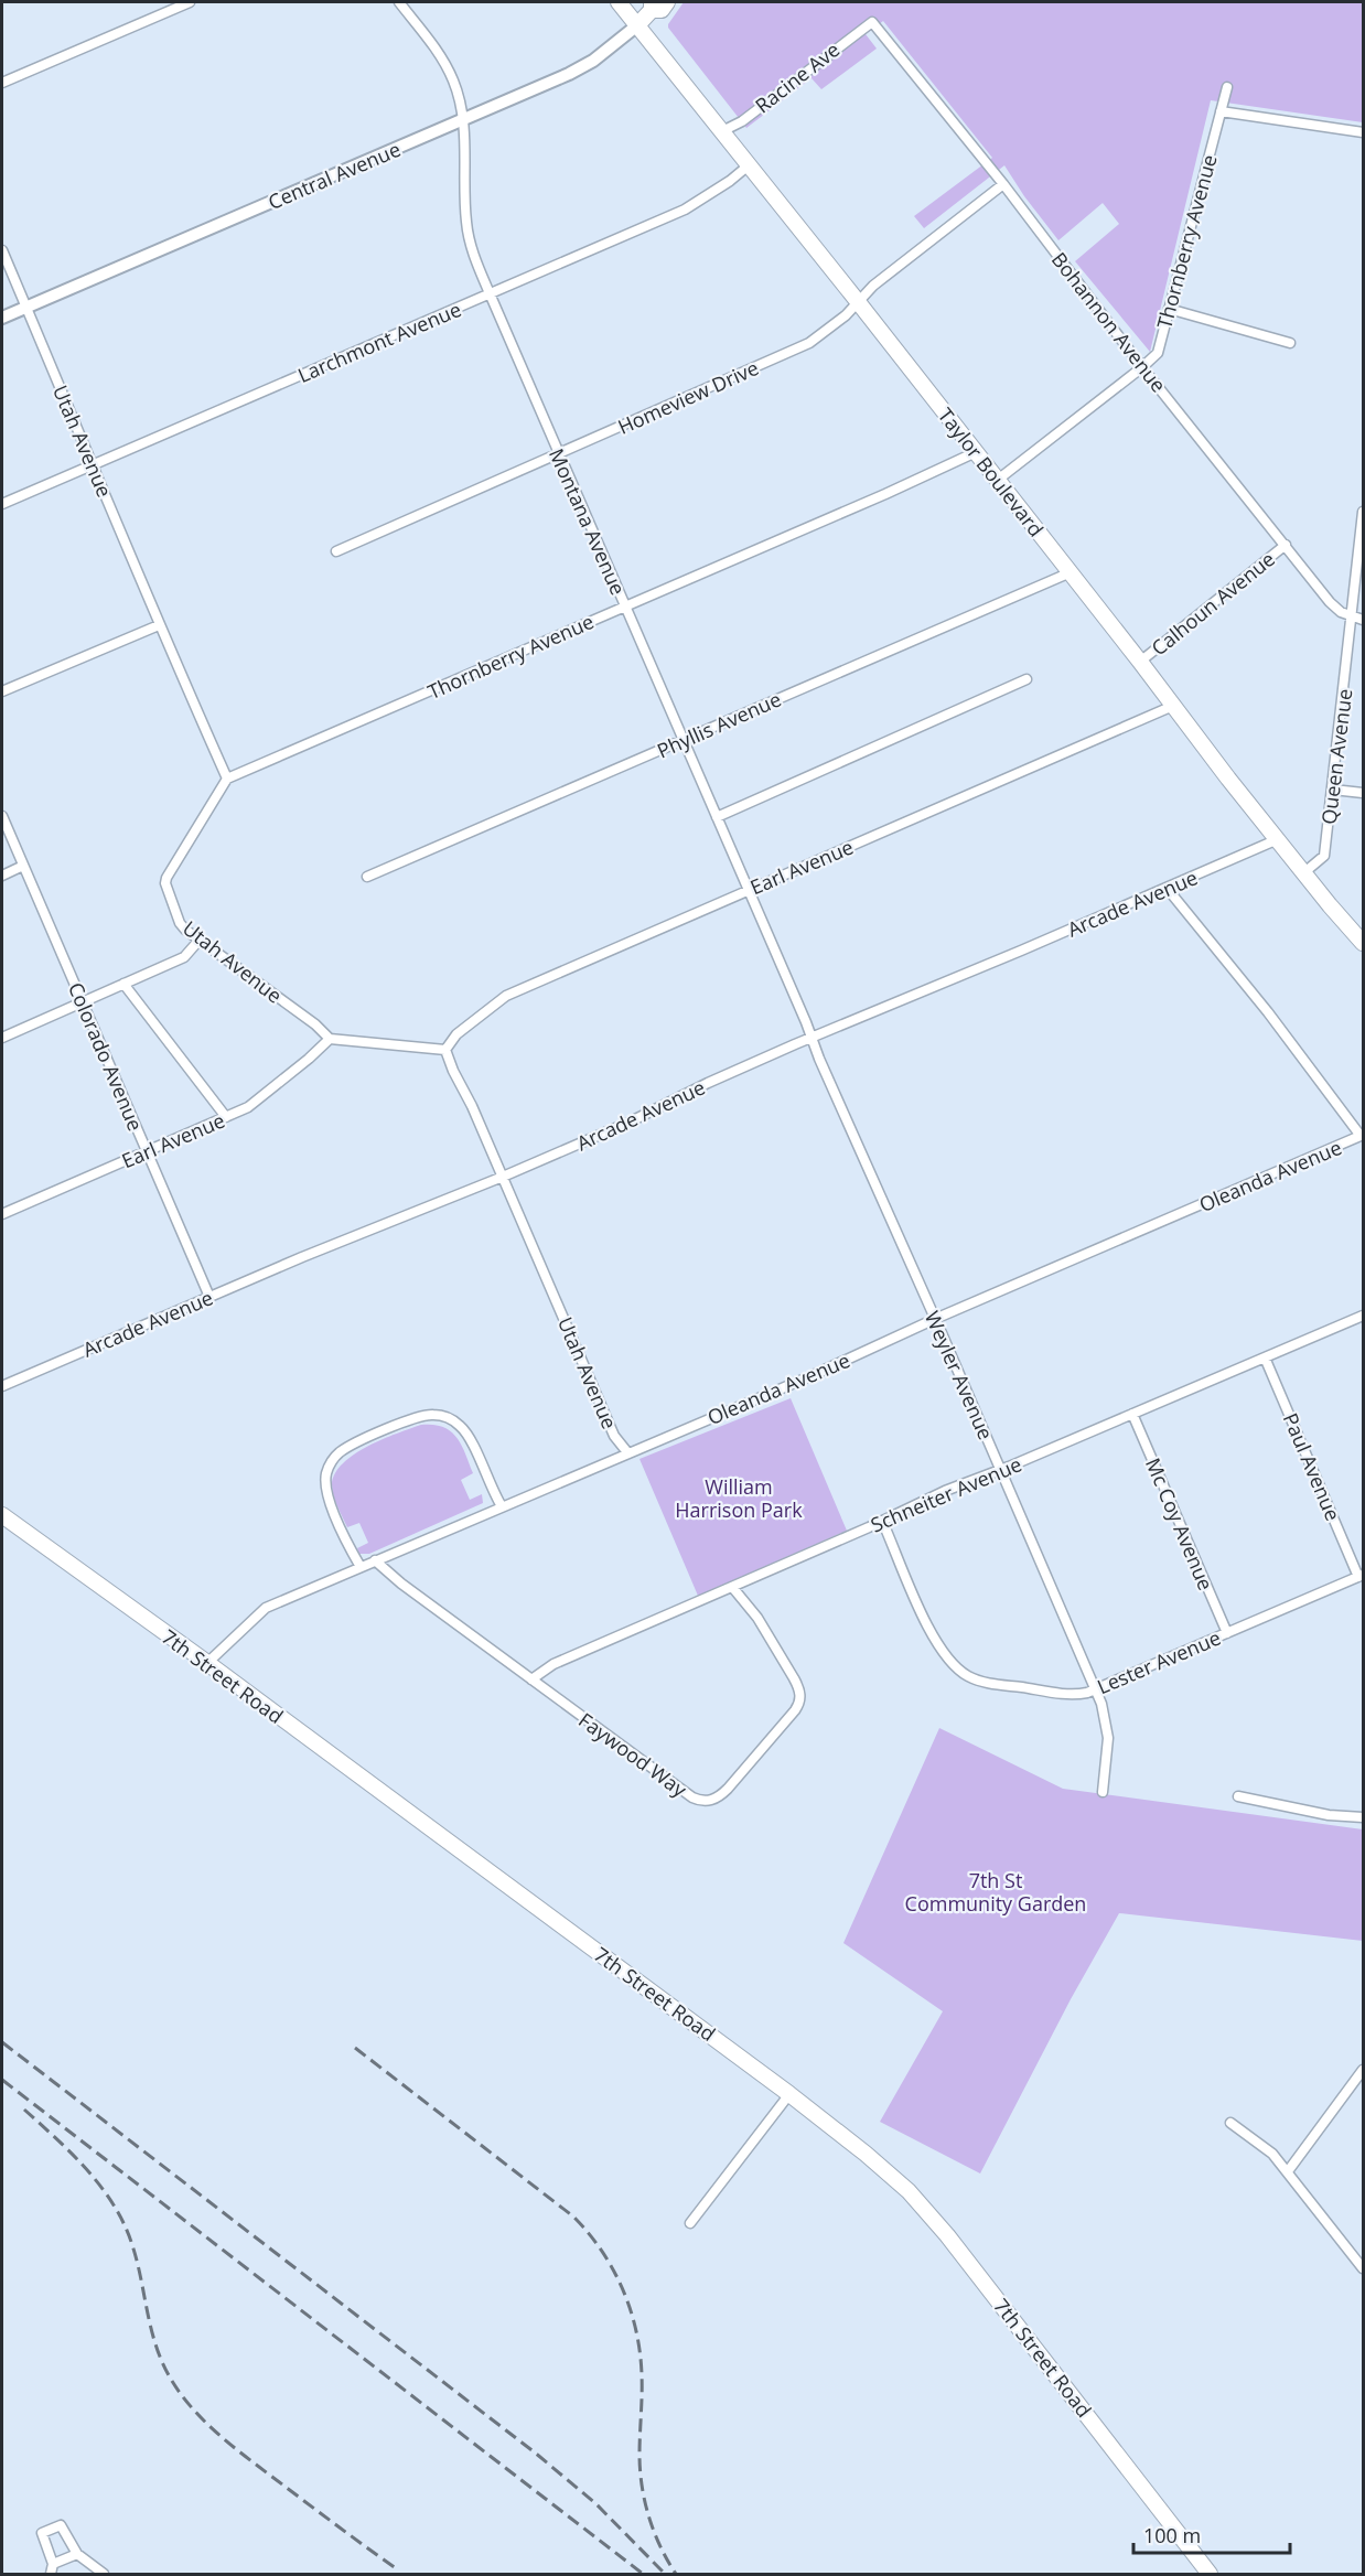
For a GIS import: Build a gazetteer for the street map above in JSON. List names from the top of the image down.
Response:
{
  "streets": {
    "main road": ["Central Avenue", "Taylor Boulevard", "7th Street Road"],
    "street": [
      "Racine Ave",
      "Thornberry Avenue",
      "Bohannon Avenue",
      "Larchmont Avenue",
      "Homeview Drive",
      "Utah Avenue",
      "Montana Avenue",
      "Calhoun Avenue",
      "Phyllis Avenue",
      "Queen Avenue",
      "Earl Avenue",
      "Arcade Avenue",
      "Colorado Avenue",
      "Oleanda Avenue",
      "Weyler Avenue",
      "Paul Avenue",
      "Schneiter Avenue",
      "Mc Coy Avenue",
      "Lester Avenue",
      "Faywood Way"
    ]
  },
  "crossings": [
    ["Racine Ave", "Bohannon Avenue"],
    ["Racine Ave", "Taylor Boulevard"],
    ["Central Avenue", "Utah Avenue"],
    ["Central Avenue", "Taylor Boulevard"],
    ["Central Avenue", "Montana Avenue"],
    ["Thornberry Avenue", "Bohannon Avenue"],
    ["Thornberry Avenue", "Utah Avenue"],
    ["Thornberry Avenue", "Taylor Boulevard"],
    ["Thornberry Avenue", "Montana Avenue"],
    ["Bohannon Avenue", "Homeview Drive"],
    ["Bohannon Avenue", "Calhoun Avenue"],
    ["Bohannon Avenue", "Queen Avenue"],
    ["Larchmont Avenue", "Utah Avenue"],
    ["Larchmont Avenue", "Taylor Boulevard"],
    ["Larchmont Avenue", "Montana Avenue"],
    ["Homeview Drive", "Taylor Boulevard"],
    ["Homeview Drive", "Montana Avenue"],
    ["Utah Avenue", "Earl Avenue"],
    ["Utah Avenue", "Arcade Avenue"],
    ["Utah Avenue", "Oleanda Avenue"],
    ["Taylor Boulevard", "Calhoun Avenue"],
    ["Taylor Boulevard", "Phyllis Avenue"],
    ["Taylor Boulevard", "Queen Avenue"],
    ["Taylor Boulevard", "Earl Avenue"],
    ["Taylor Boulevard", "Arcade Avenue"],
    ["Montana Avenue", "Phyllis Avenue"],
    ["Montana Avenue", "Earl Avenue"],
    ["Montana Avenue", "Arcade Avenue"],
    ["Montana Avenue", "Weyler Avenue"],
    ["Earl Avenue", "Colorado Avenue"],
    ["Arcade Avenue", "Colorado Avenue"],
    ["Arcade Avenue", "Weyler Avenue"],
    ["Oleanda Avenue", "Weyler Avenue"],
    ["Oleanda Avenue", "7th Street Road"],
    ["Oleanda Avenue", "Faywood Way"],
    ["Weyler Avenue", "Schneiter Avenue"],
    ["Weyler Avenue", "Lester Avenue"],
    ["Paul Avenue", "Schneiter Avenue"],
    ["Paul Avenue", "Lester Avenue"],
    ["Schneiter Avenue", "Mc Coy Avenue"],
    ["Schneiter Avenue", "Lester Avenue"],
    ["Schneiter Avenue", "Faywood Way"],
    ["Mc Coy Avenue", "Lester Avenue"]
  ],
  "parks": ["William Harrison Park", "7th St Community Garden"],
  "scale_bar": "100 m"
}
